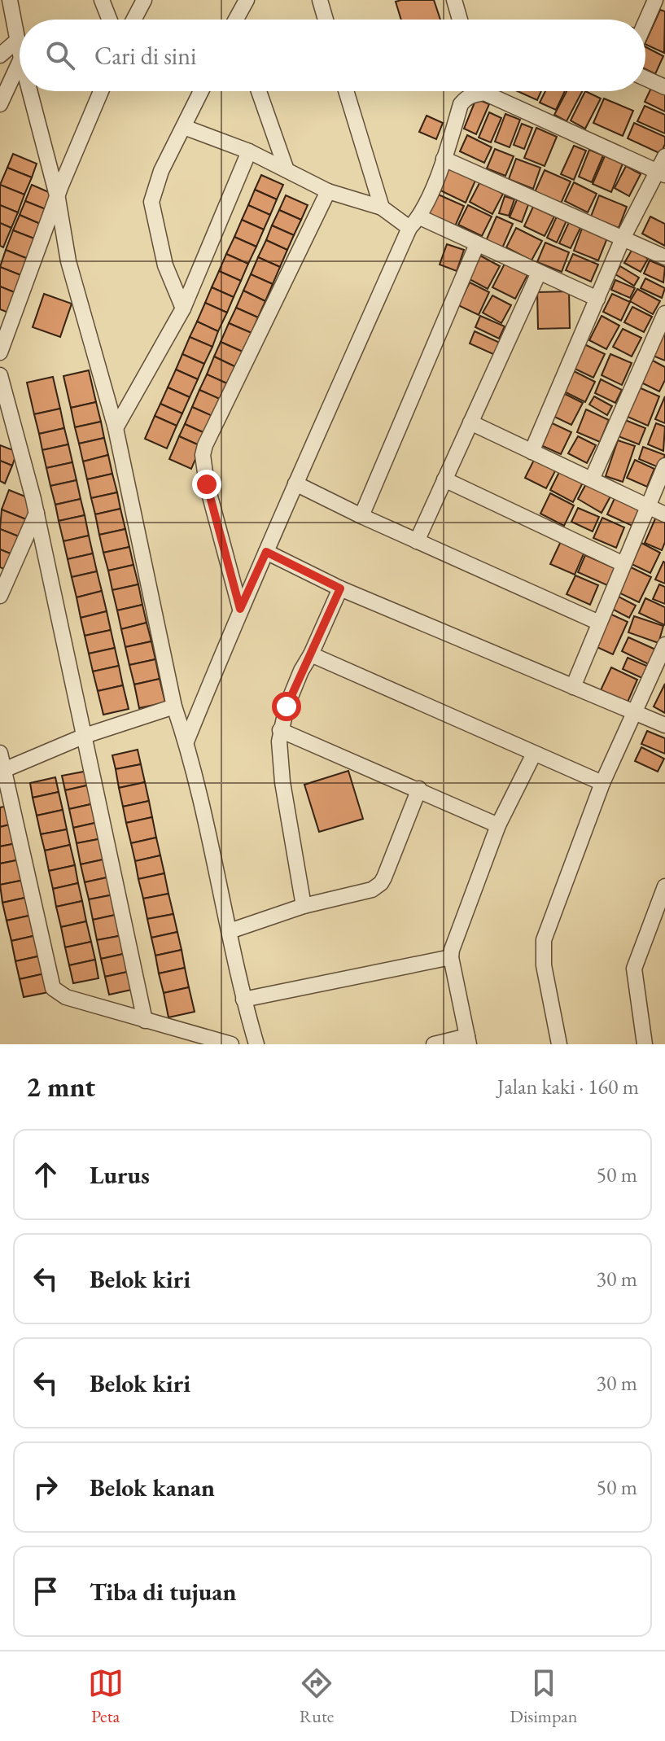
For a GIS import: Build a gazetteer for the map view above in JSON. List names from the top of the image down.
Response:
{
  "page": {
    "search": "Cari di sini",
    "heading": ["2 mnt", "Jalan kaki · 160 m"],
    "list": [
      ["Lurus", "50 m"],
      ["Belok kiri", "30 m"],
      ["Belok kiri", "30 m"],
      ["Belok kanan", "50 m"],
      "Tiba di tujuan"
    ],
    "nav": ["Peta", "Rute", "Disimpan"]
  }
}
